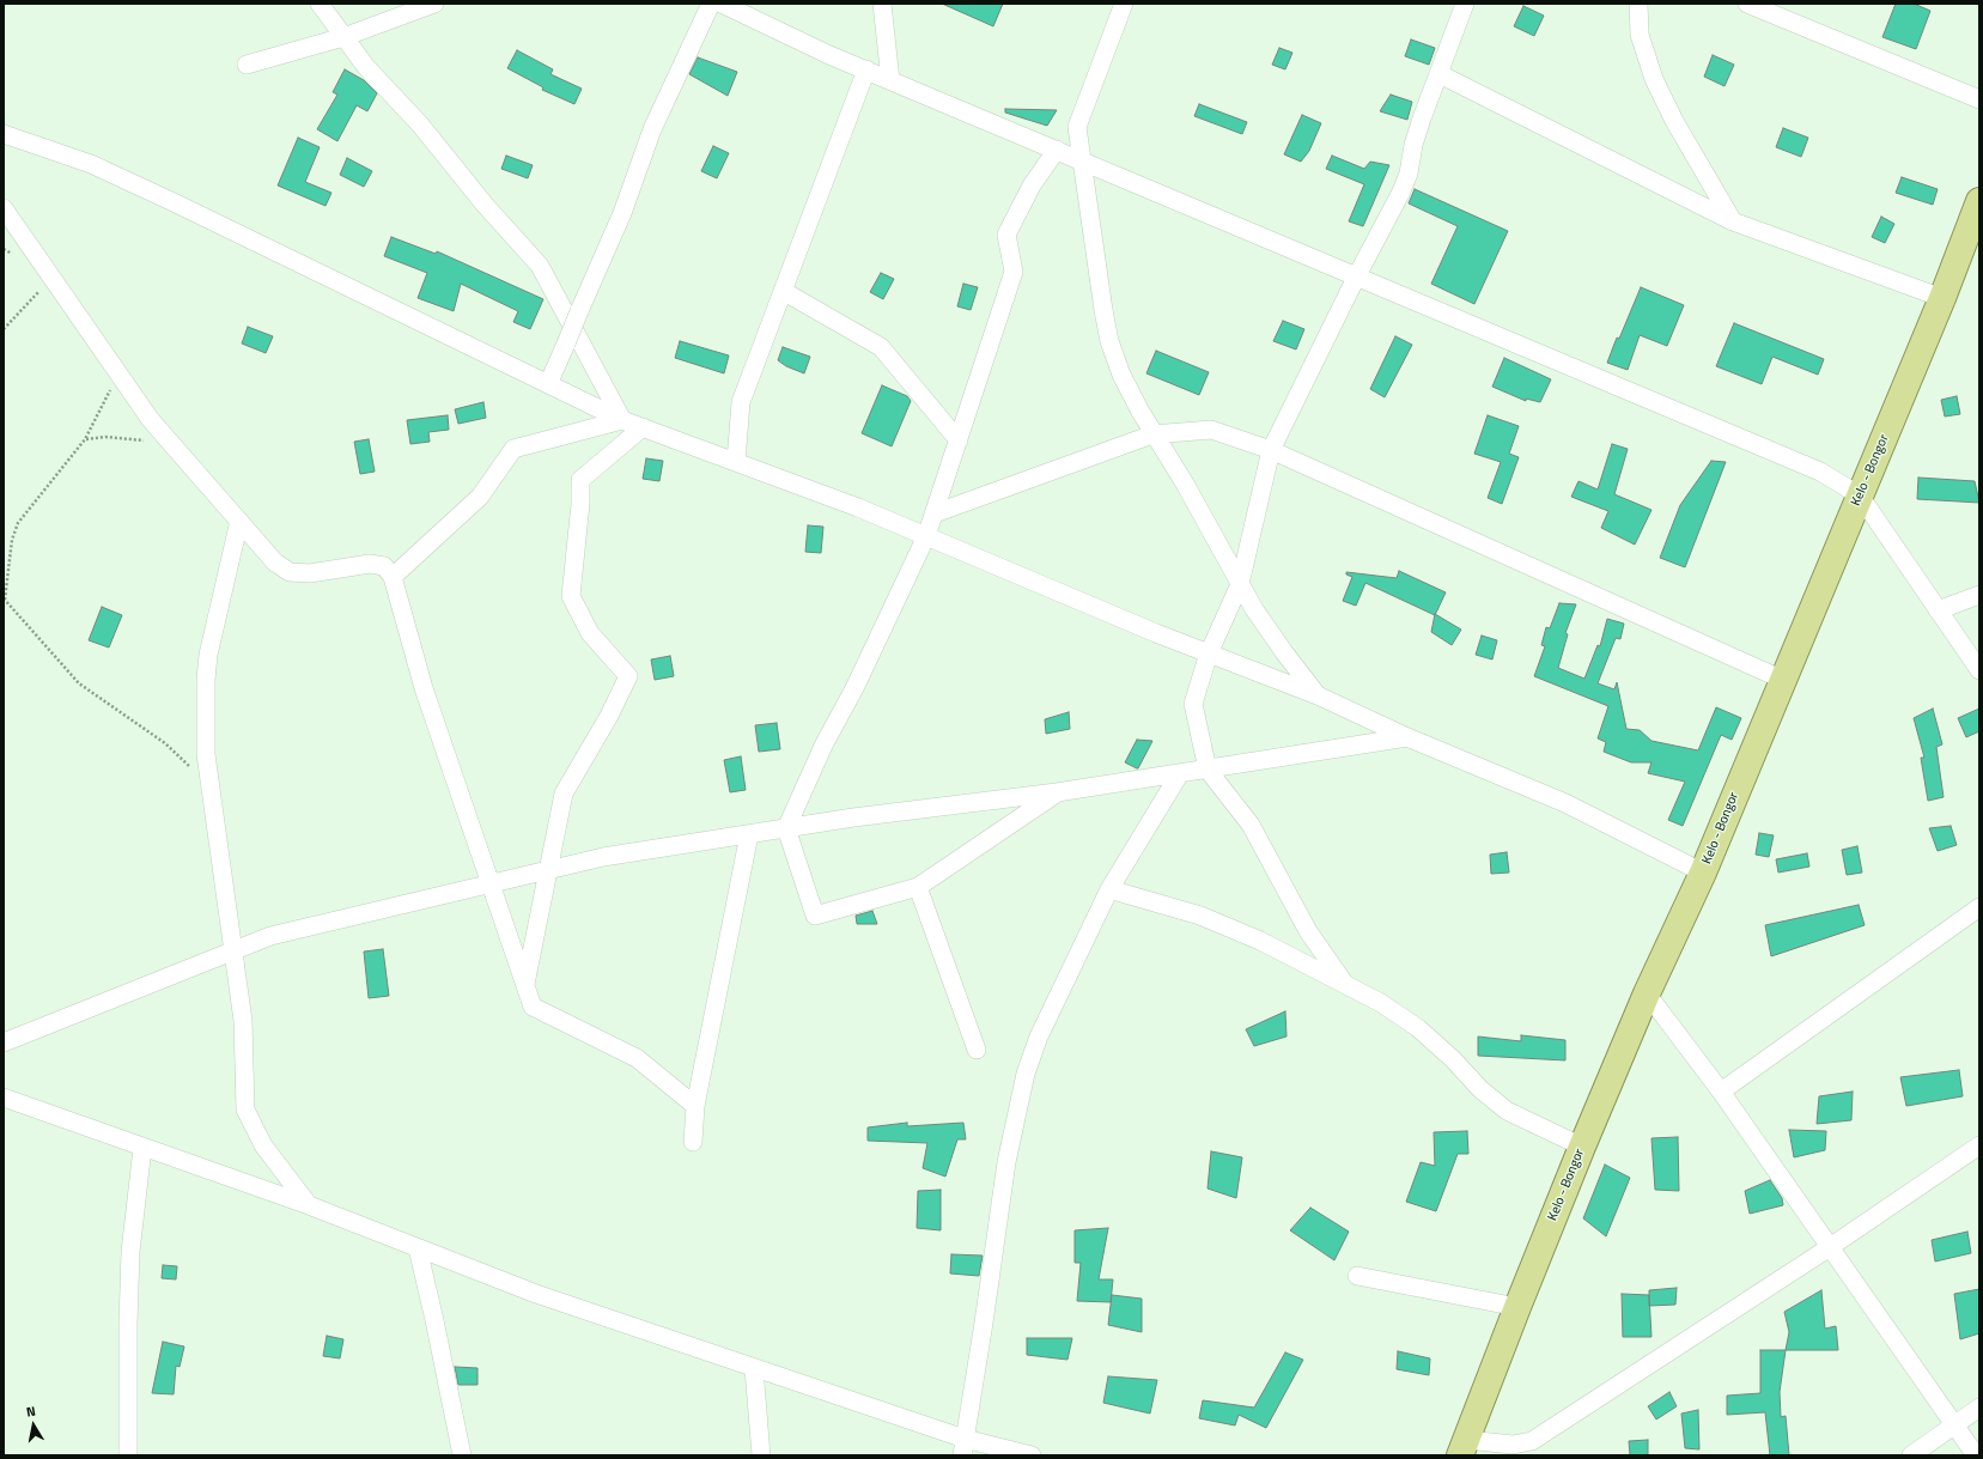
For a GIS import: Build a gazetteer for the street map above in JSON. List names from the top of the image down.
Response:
{
  "streets": {
    "highway": ["Kelo - Bongor"]
  },
  "north": "top"
}
